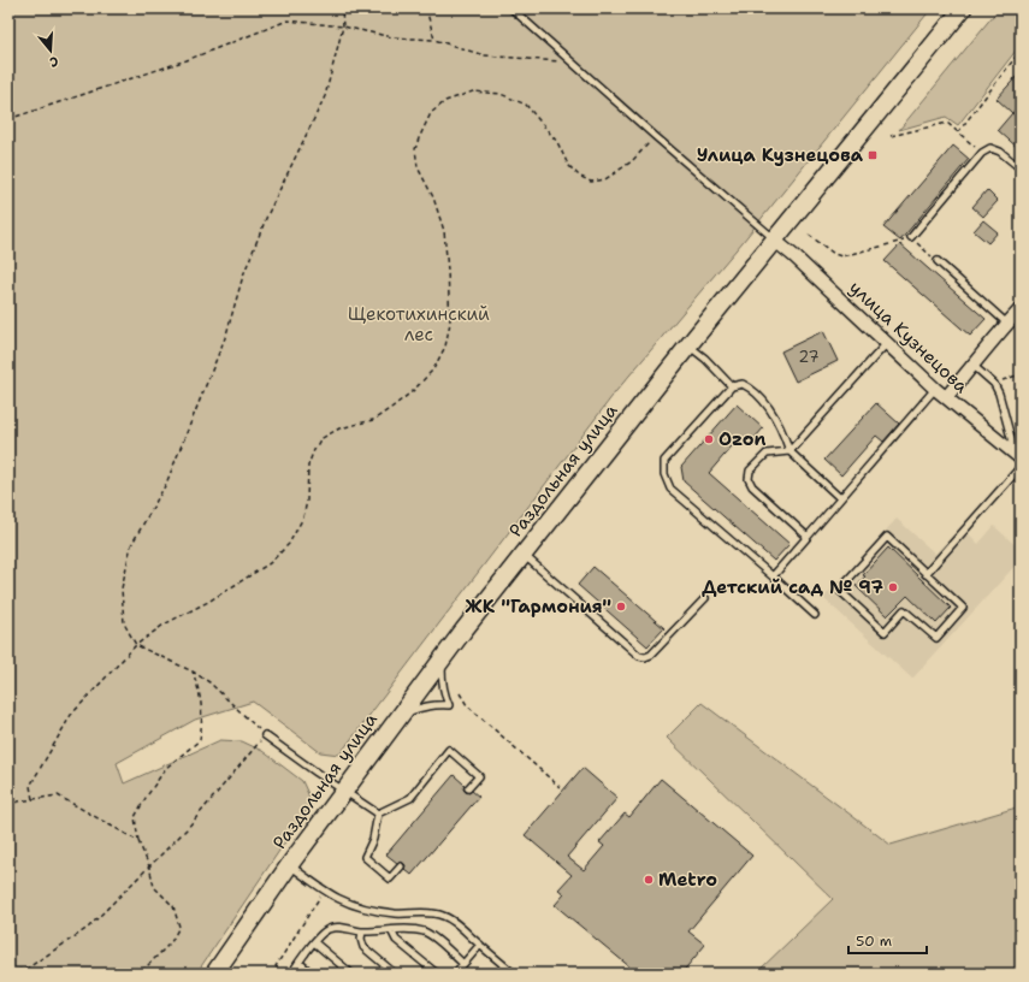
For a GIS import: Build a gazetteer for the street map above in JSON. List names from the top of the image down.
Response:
{
  "streets": {
    "main road": ["Раздольная улица"],
    "street": ["улица Кузнецова"]
  },
  "crossings": [
    ["улица Кузнецова", "Раздольная улица"]
  ],
  "parks": ["Щекотихинский лес"],
  "places": {
    "transit": ["Улица Кузнецова"],
    "other": [
      "Ozon",
      "Детский сад № 97",
      "ЖК \"Гармония\"",
      "Metro"
    ]
  },
  "house_numbers": ["27"],
  "scale_bar": "50 m",
  "north": "bottom"
}
